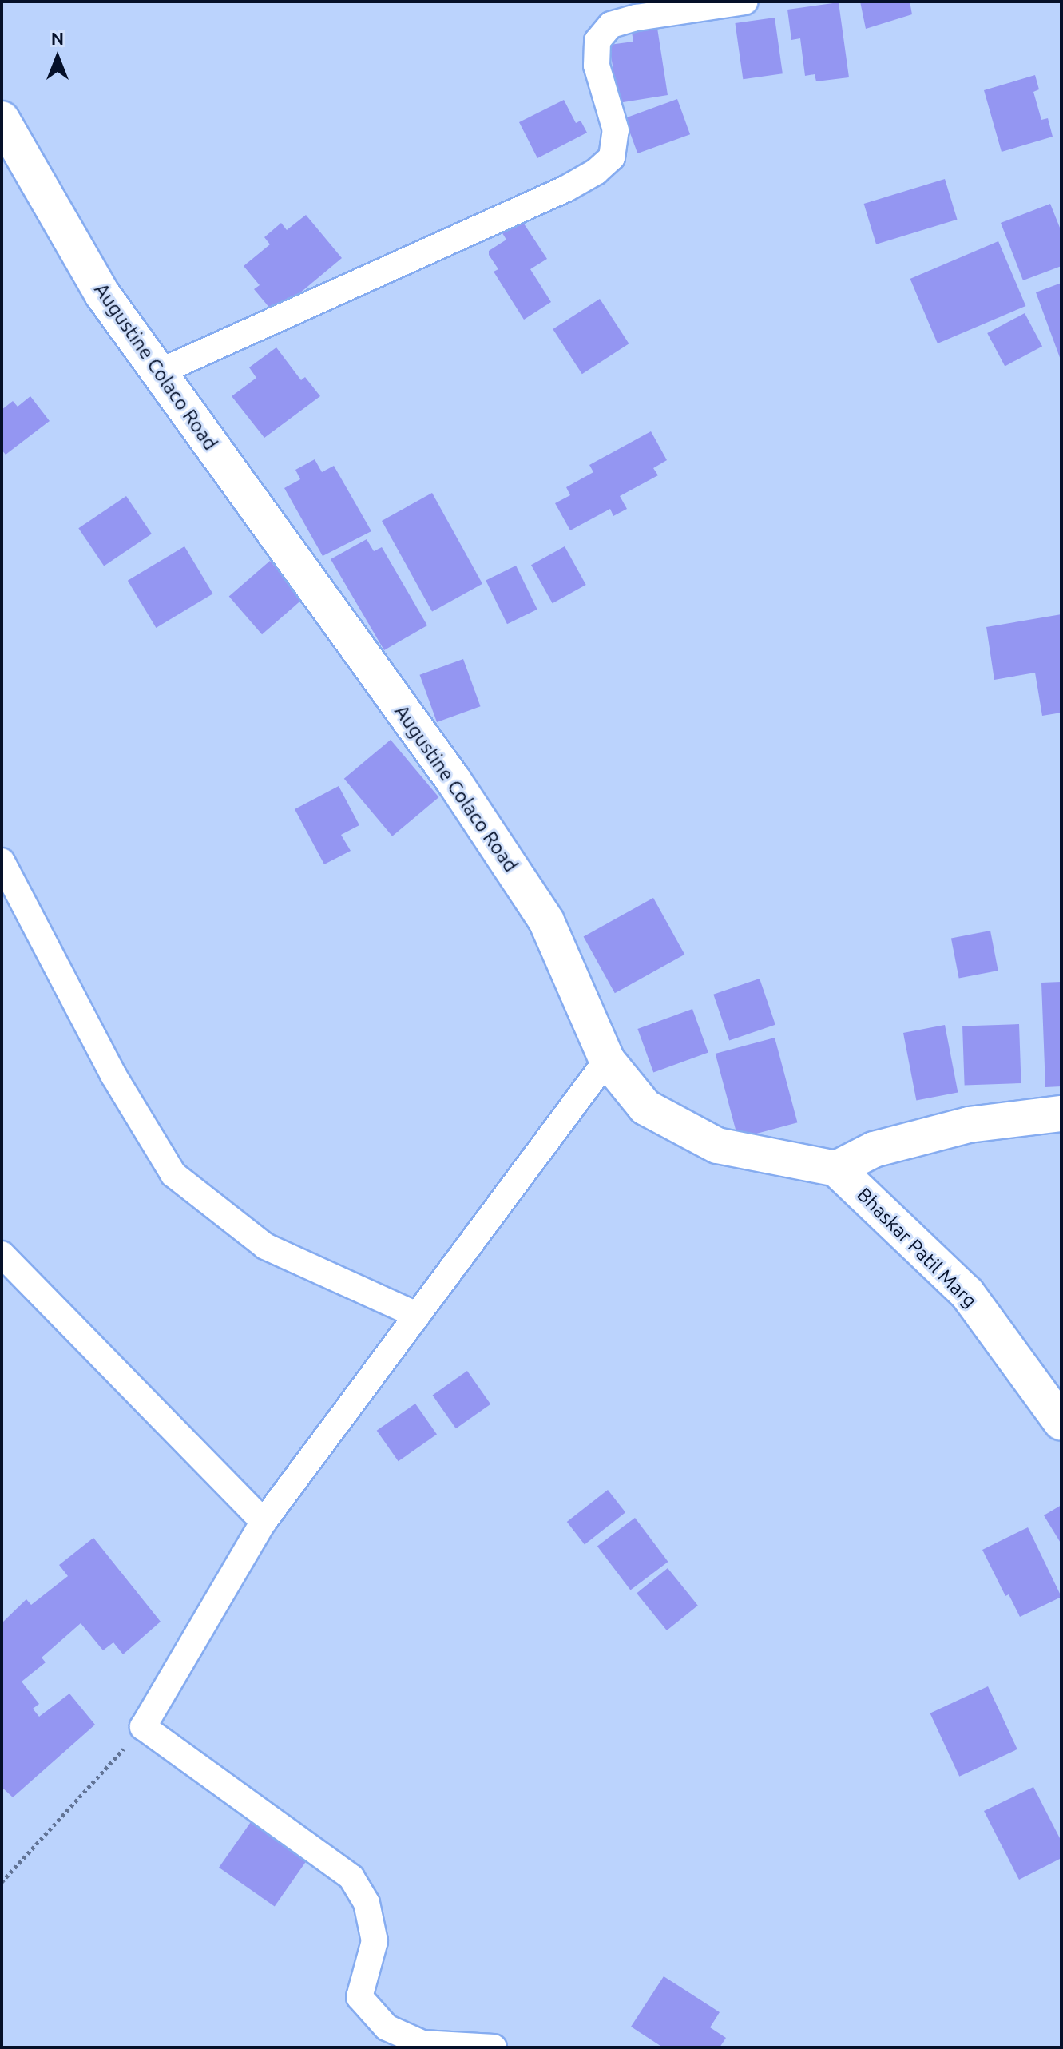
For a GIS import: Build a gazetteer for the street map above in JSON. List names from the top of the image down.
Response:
{
  "streets": {
    "street": ["Augustine Colaco Road", "Bhaskar Patil Marg"]
  },
  "crossings": [
    ["Augustine Colaco Road", "Bhaskar Patil Marg"]
  ],
  "north": "top"
}
